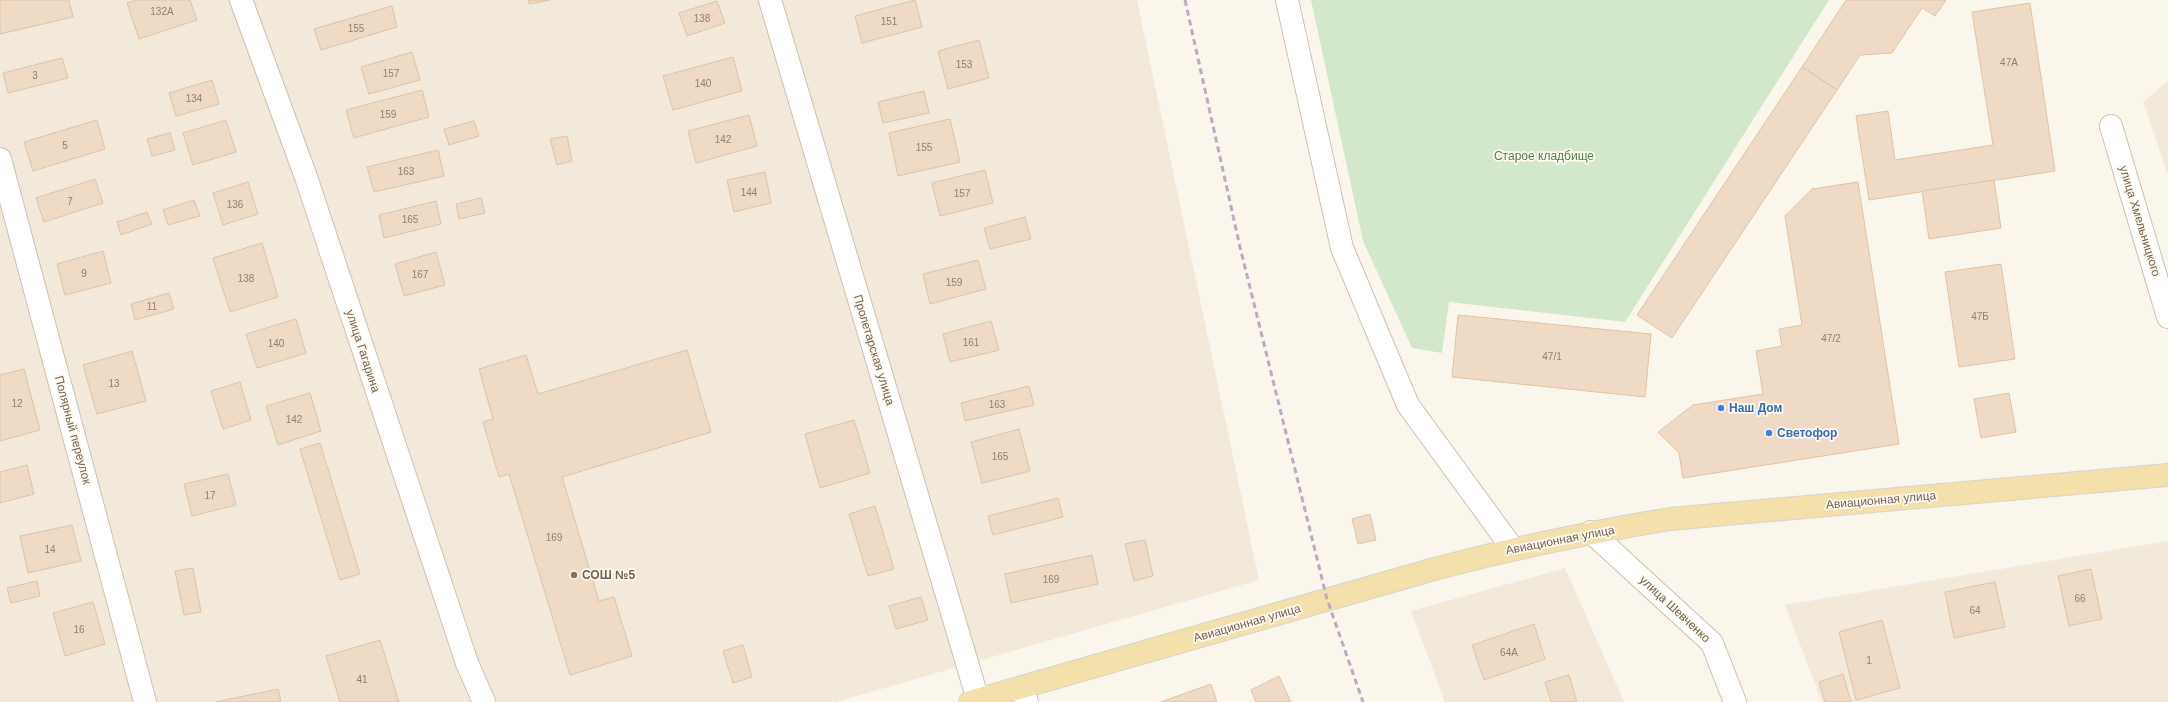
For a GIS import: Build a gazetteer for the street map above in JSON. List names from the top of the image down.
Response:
{
  "streets": {
    "main road": ["Авиационная улица"],
    "street": [
      "улица Хмельницкого",
      "Пролетарская улица",
      "улица Гагарина",
      "Полярный переулок",
      "улица Шевченко"
    ]
  },
  "crossings": [
    ["Пролетарская улица", "Авиационная улица"],
    ["Авиационная улица", "улица Шевченко"]
  ],
  "parks": ["Старое кладбище"],
  "places": ["Наш Дом", "Светофор", "СОШ №5"],
  "house_numbers": [
    "132А",
    "138",
    "151",
    "155",
    "47А",
    "153",
    "157",
    "3",
    "140",
    "134",
    "159",
    "142",
    "5",
    "155",
    "163",
    "144",
    "157",
    "7",
    "136",
    "165",
    "9",
    "167",
    "138",
    "159",
    "11",
    "47Б",
    "47/2",
    "161",
    "140",
    "47/1",
    "13",
    "12",
    "163",
    "142",
    "165",
    "17",
    "169",
    "14",
    "169",
    "66",
    "64",
    "16",
    "64А",
    "1",
    "41"
  ]
}
